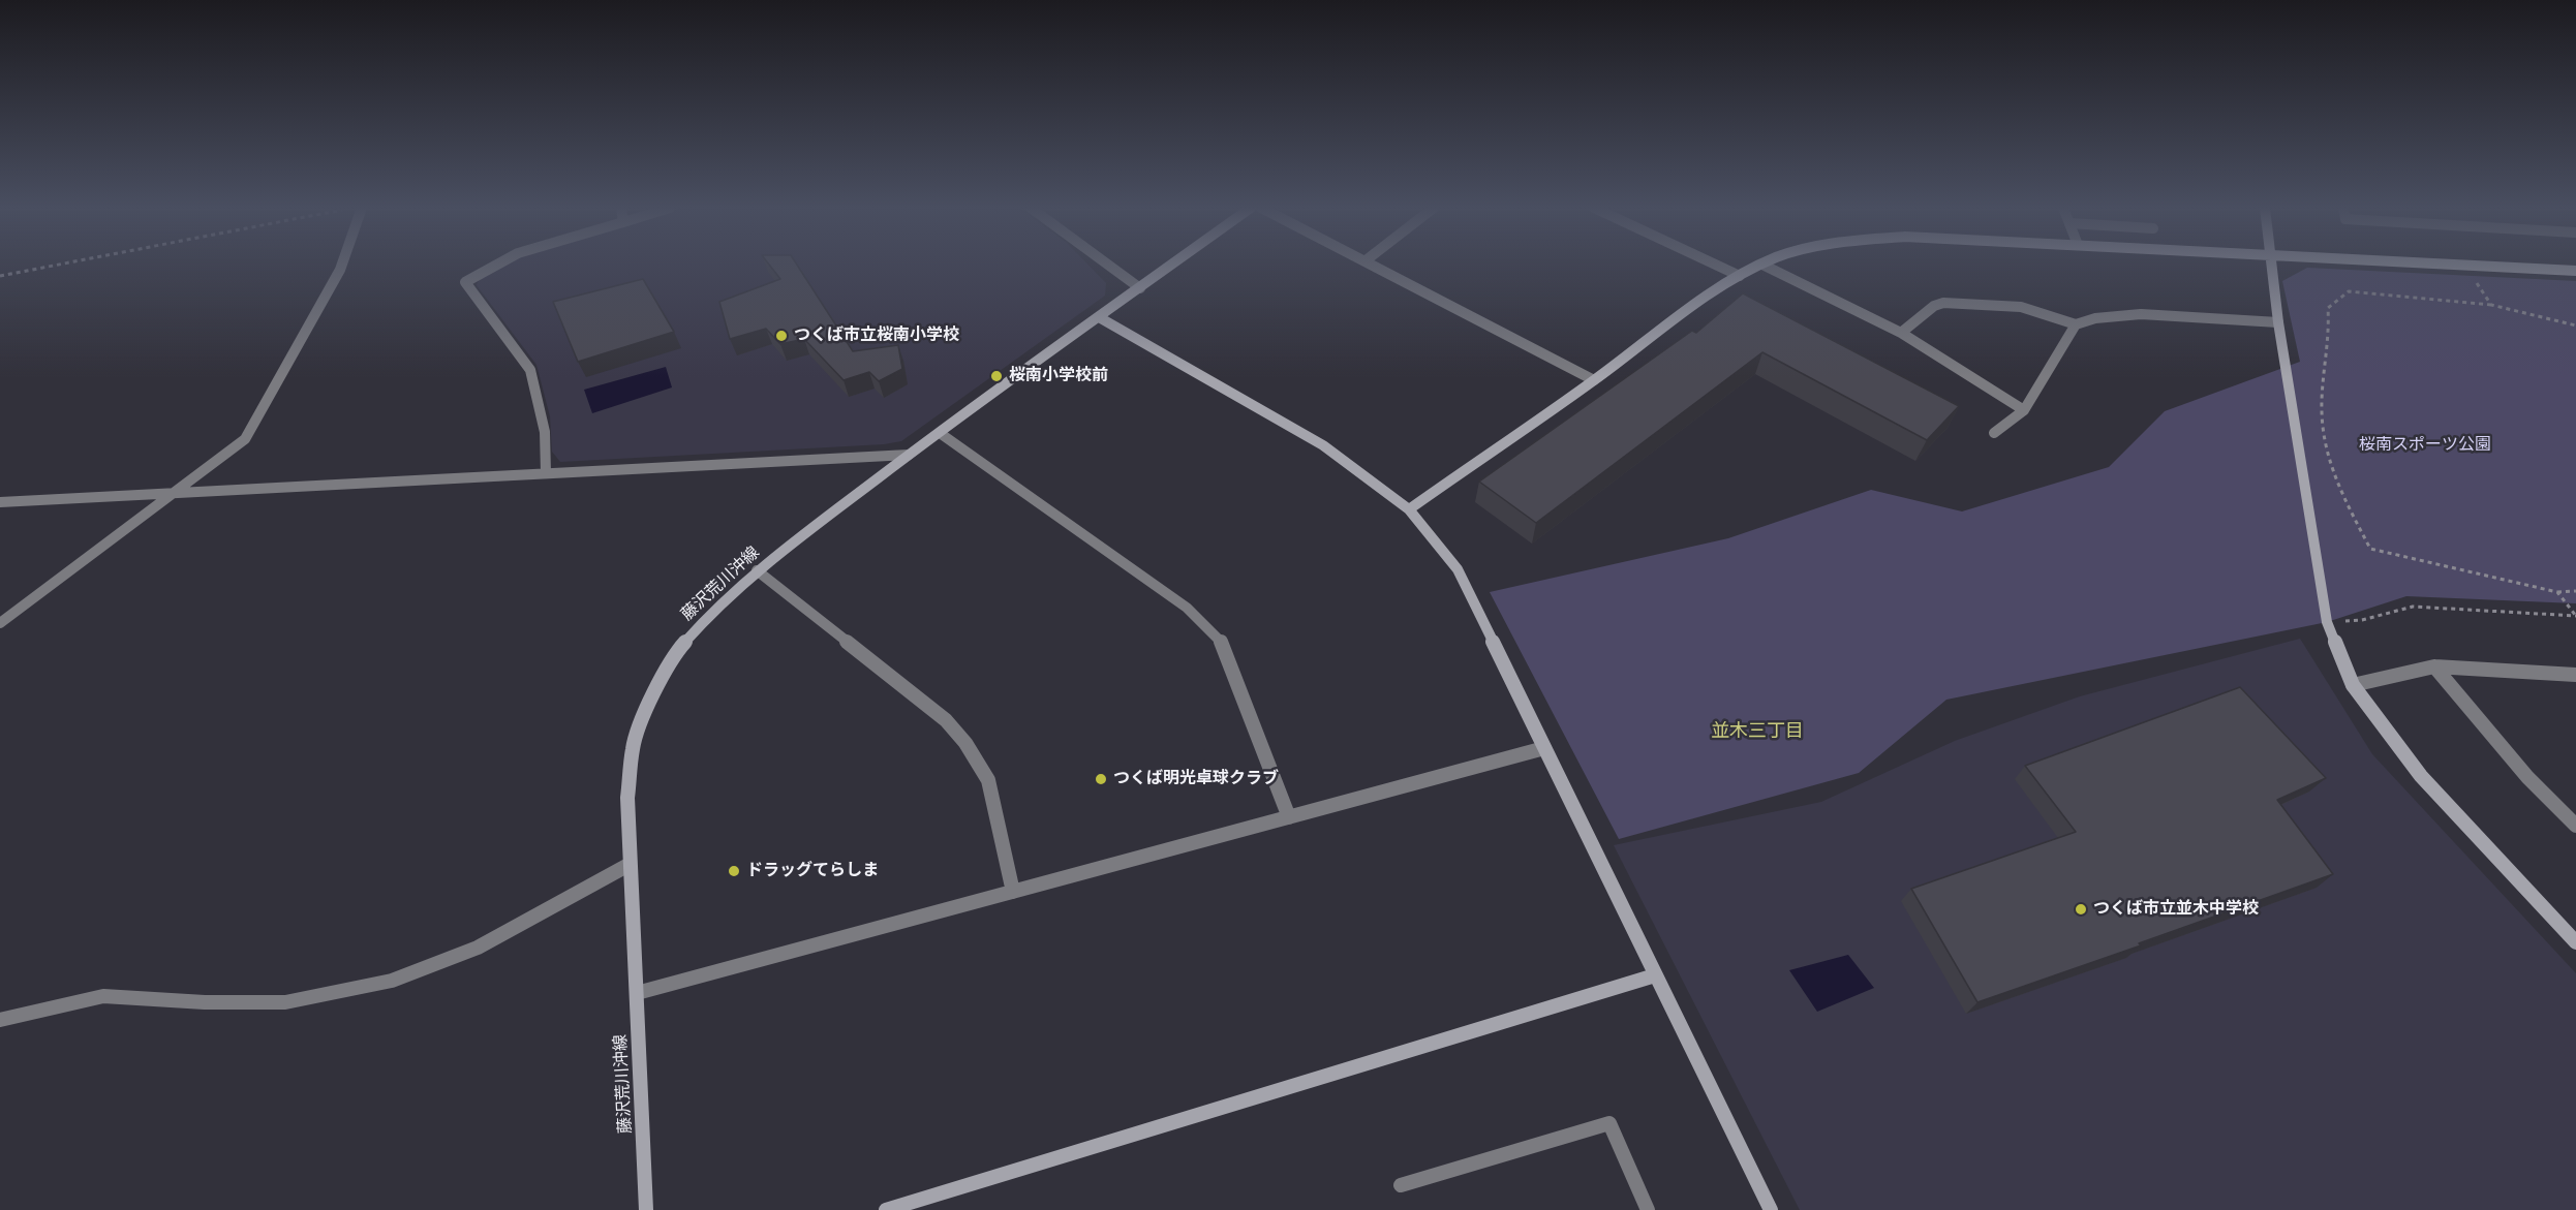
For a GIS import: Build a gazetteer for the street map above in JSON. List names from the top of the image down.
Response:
{
  "streets": {
    "street": ["藤沢荒川沖線"]
  },
  "districts": ["並木三丁目"],
  "parks": ["桜南スポーツ公園"],
  "places": [
    "つくば市立桜南小学校",
    "桜南小学校前",
    "つくば明光卓球クラブ",
    "ドラッグてらしま",
    "つくば市立並木中学校"
  ]
}
